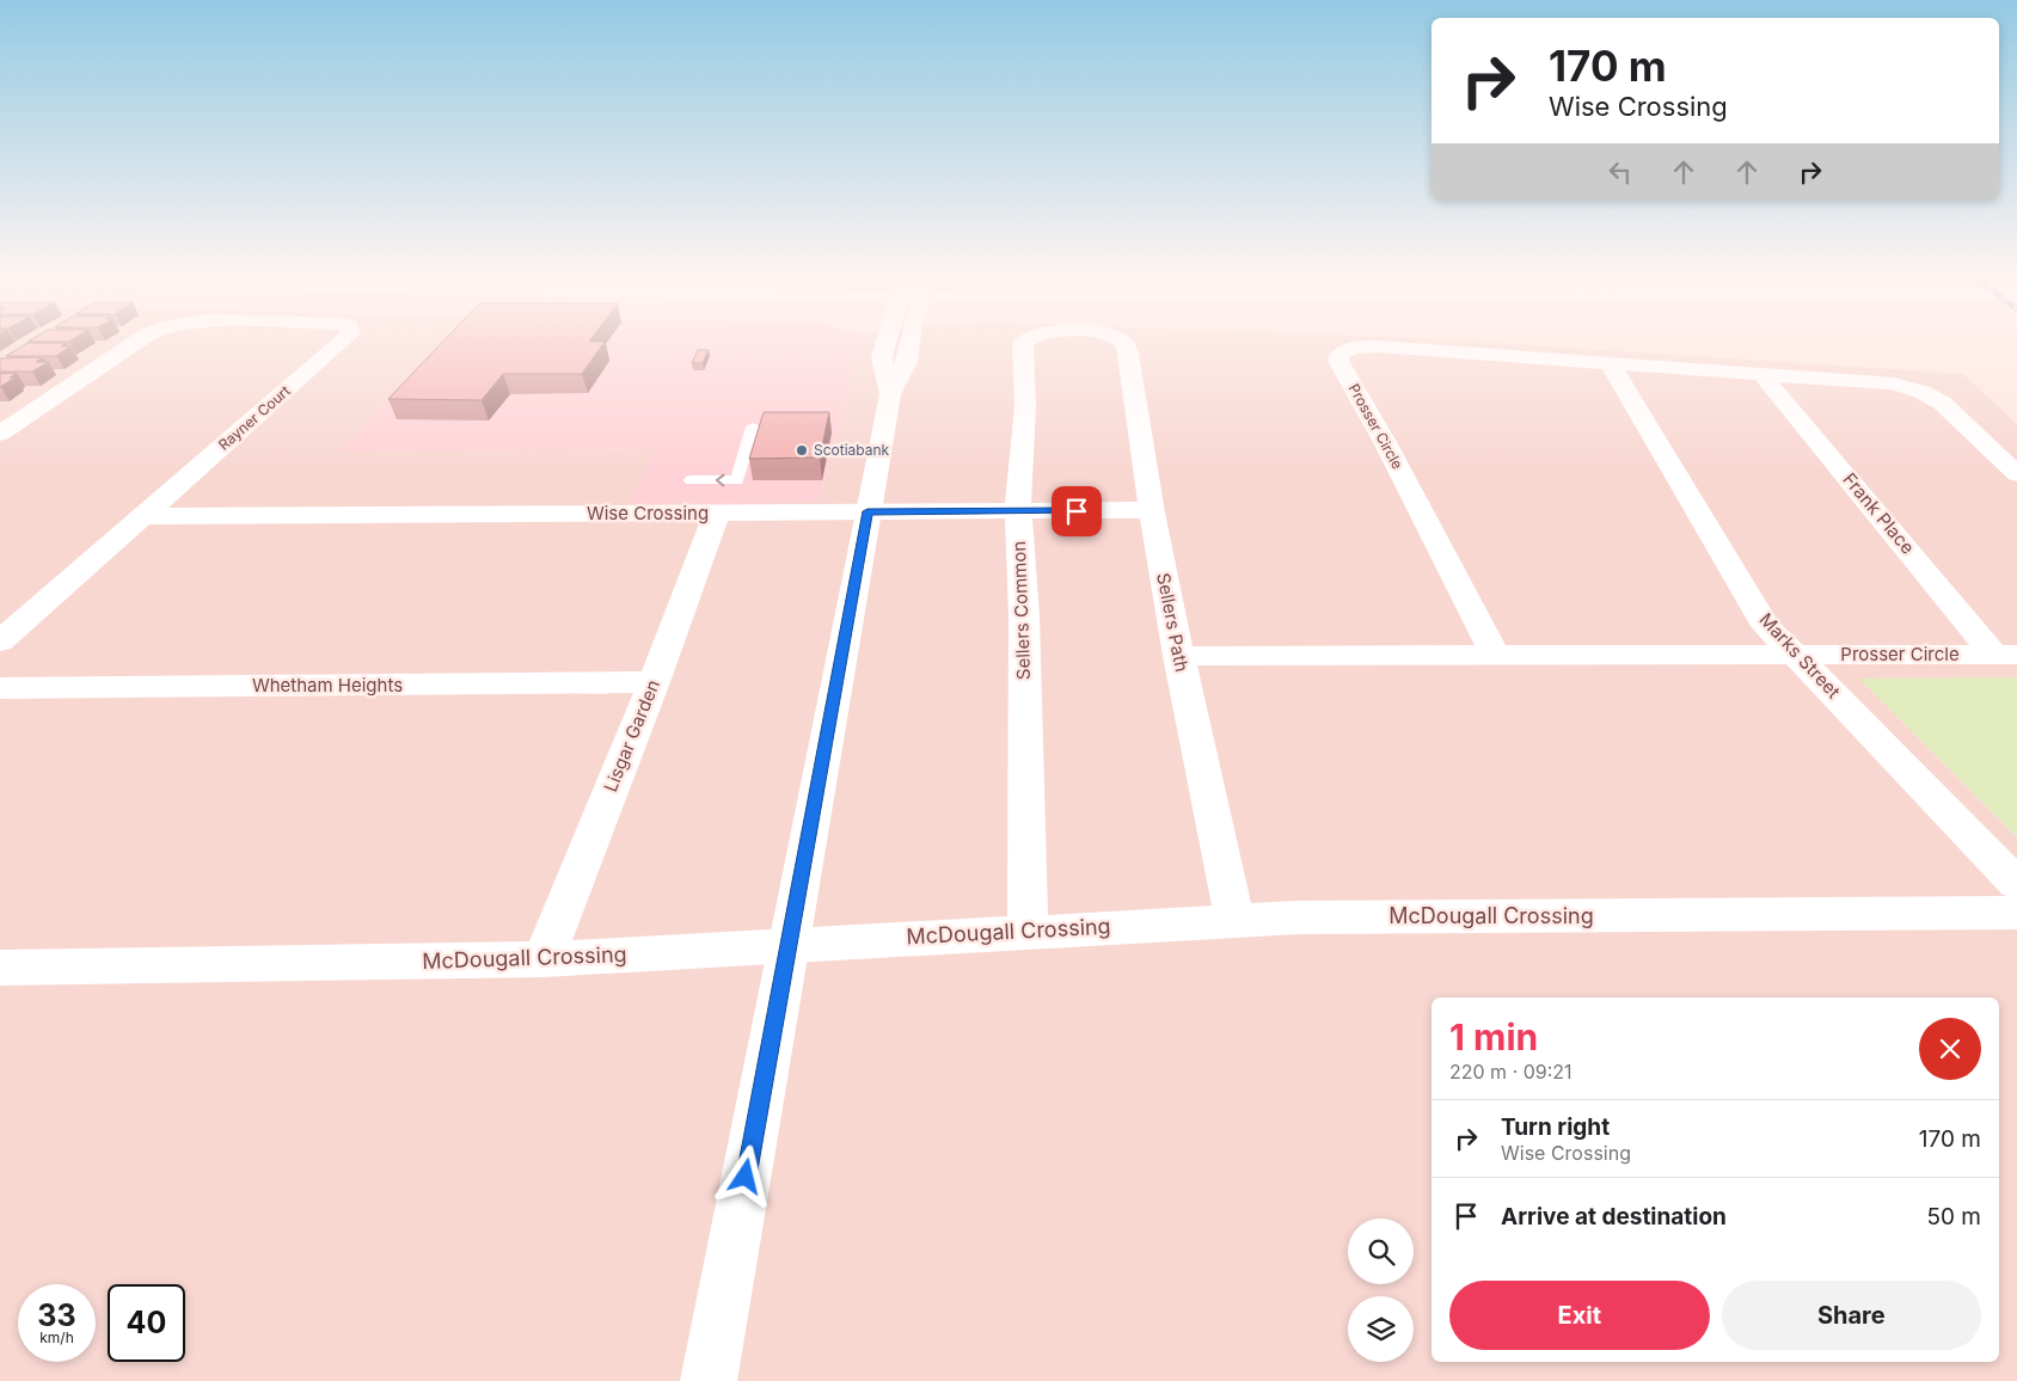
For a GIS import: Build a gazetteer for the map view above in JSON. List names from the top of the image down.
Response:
{
  "streets": {
    "street": [
      "Rayner Court",
      "Prosser Circle",
      "Wise Crossing",
      "Frank Place",
      "Sellers Common",
      "Sellers Path",
      "Marks Street",
      "Whetham Heights",
      "Lisgar Garden",
      "McDougall Crossing"
    ]
  },
  "crossings": [
    ["Rayner Court", "Wise Crossing"],
    ["Prosser Circle", "Frank Place"],
    ["Prosser Circle", "Sellers Path"],
    ["Prosser Circle", "Marks Street"],
    ["Wise Crossing", "Sellers Common"],
    ["Wise Crossing", "Sellers Path"],
    ["Wise Crossing", "Lisgar Garden"],
    ["Sellers Common", "McDougall Crossing"],
    ["Sellers Path", "McDougall Crossing"],
    ["Whetham Heights", "Lisgar Garden"],
    ["Lisgar Garden", "McDougall Crossing"]
  ],
  "places": ["Scotiabank"],
  "page": {
    "turn": ["170 m", "Wise Crossing"],
    "heading": ["1 min", "220 m · 09:21"],
    "list": [
      {
        "name": "Turn right",
        "note": "Wise Crossing",
        "value": "170 m"
      },
      {
        "name": "Arrive at destination",
        "value": "50 m"
      }
    ],
    "buttons": ["Exit", "Share"],
    "speed": "33 km/h",
    "limit": "40"
  }
}
